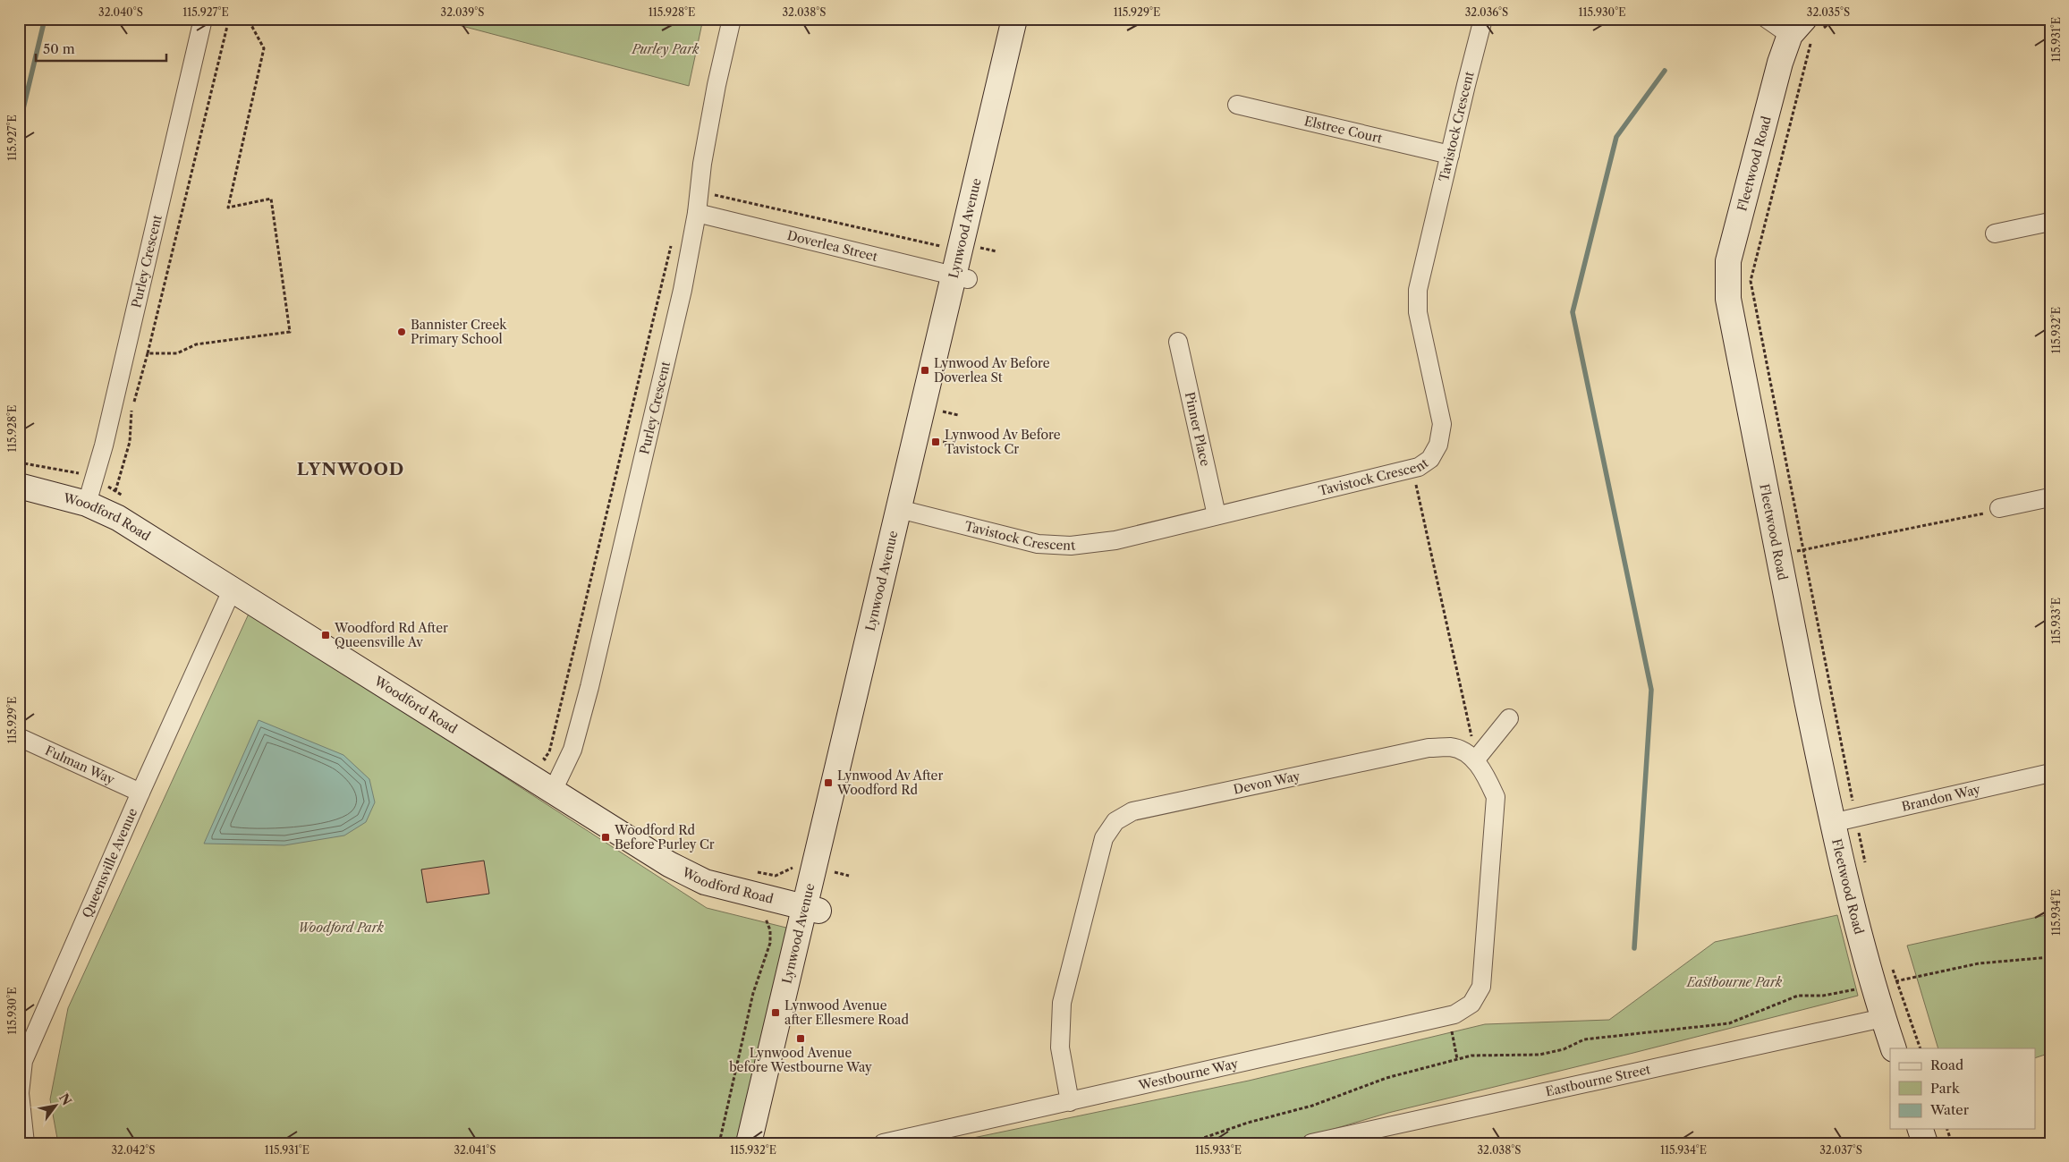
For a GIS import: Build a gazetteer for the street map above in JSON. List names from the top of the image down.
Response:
{
  "streets": {
    "street": [
      "Tavistock Crescent",
      "Elstree Court",
      "Fleetwood Road",
      "Lynwood Avenue",
      "Doverlea Street",
      "Purley Crescent",
      "Pinner Place",
      "Woodford Road",
      "Fulman Way",
      "Devon Way",
      "Brandon Way",
      "Queensville Avenue",
      "Westbourne Way",
      "Eastbourne Street"
    ]
  },
  "crossings": [
    ["Tavistock Crescent", "Elstree Court"],
    ["Tavistock Crescent", "Lynwood Avenue"],
    ["Tavistock Crescent", "Pinner Place"],
    ["Fleetwood Road", "Brandon Way"],
    ["Fleetwood Road", "Eastbourne Street"],
    ["Lynwood Avenue", "Doverlea Street"],
    ["Lynwood Avenue", "Woodford Road"],
    ["Doverlea Street", "Purley Crescent"],
    ["Purley Crescent", "Woodford Road"],
    ["Woodford Road", "Queensville Avenue"],
    ["Fulman Way", "Queensville Avenue"],
    ["Devon Way", "Westbourne Way"]
  ],
  "districts": ["LYNWOOD"],
  "parks": ["Purley Park", "Woodford Park", "Eastbourne Park"],
  "places": {
    "other": ["Bannister Creek Primary School"],
    "transit": [
      "Lynwood Av Before Doverlea St",
      "Lynwood Av Before Tavistock Cr",
      "Woodford Rd After Queensville Av",
      "Lynwood Av After Woodford Rd",
      "Woodford Rd Before Purley Cr",
      "Lynwood Avenue after Ellesmere Road",
      "Lynwood Avenue before Westbourne Way"
    ]
  },
  "legend": ["Road", "Park", "Water"],
  "scale_bar": "50 m",
  "north": "top right",
  "coordinates": [
    "32.040°S",
    "115.927°E",
    "32.039°S",
    "115.928°E",
    "32.038°S",
    "115.929°E",
    "32.036°S",
    "115.930°E",
    "32.035°S",
    "115.931°E",
    "115.932°E",
    "115.933°E",
    "115.934°E",
    "32.042°S",
    "32.041°S",
    "32.037°S"
  ]
}
